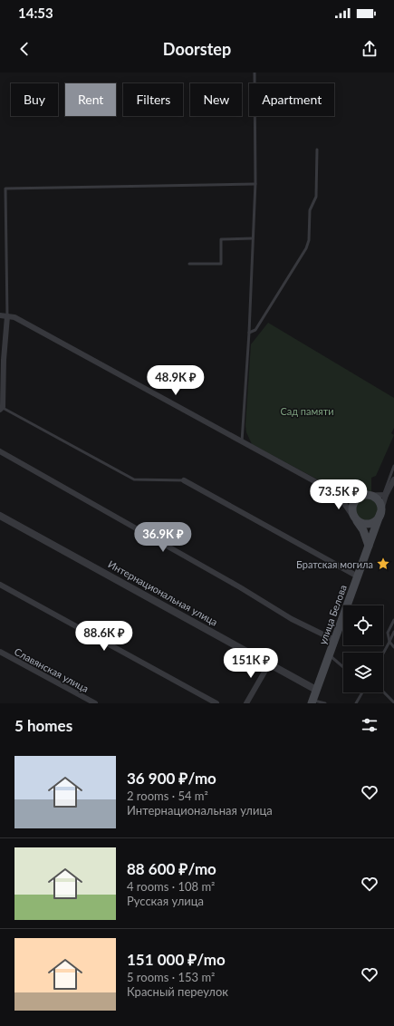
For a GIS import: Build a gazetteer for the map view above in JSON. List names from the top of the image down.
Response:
{
  "streets": {
    "main road": ["улица Белова"],
    "street": ["Интернациональная улица", "Славянская улица"]
  },
  "crossings": [
    ["Интернациональная улица", "улица Белова"]
  ],
  "parks": ["Сад памяти"],
  "places": {
    "place": ["Братская могила"]
  },
  "page": {
    "status": "14:53",
    "header": "Doorstep",
    "chip": [
      "Buy",
      "Rent",
      "Filters",
      "New",
      "Apartment"
    ],
    "price": [
      "48.9K ₽",
      "73.5K ₽",
      "36.9K ₽",
      "88.6K ₽",
      "151K ₽"
    ],
    "heading": "5 homes",
    "list": [
      {
        "name": "36 900 ₽/mo",
        "note": "2 rooms · 54 m² · Интернациональная улица"
      },
      {
        "name": "88 600 ₽/mo",
        "note": "4 rooms · 108 m² · Русская улица"
      },
      {
        "name": "151 000 ₽/mo",
        "note": "5 rooms · 153 m² · Красный переулок"
      }
    ]
  }
}
